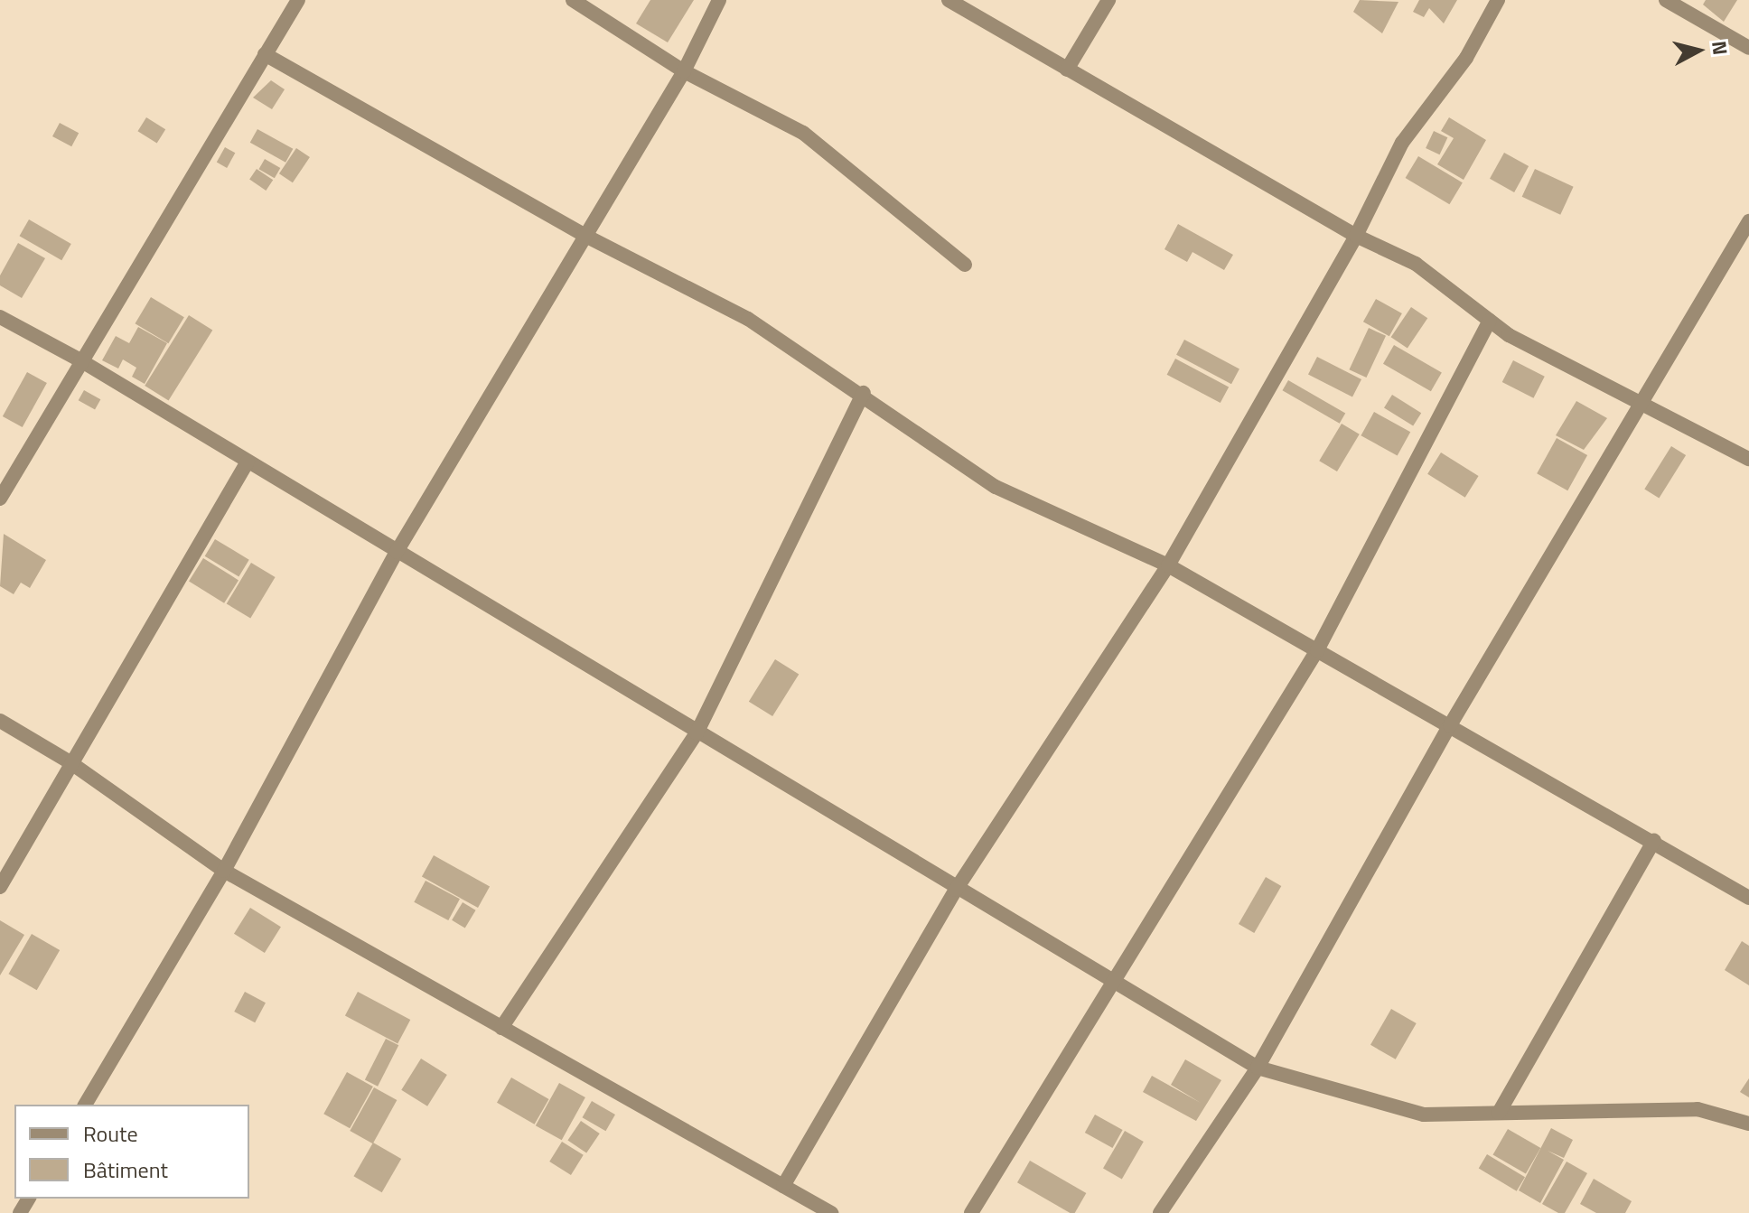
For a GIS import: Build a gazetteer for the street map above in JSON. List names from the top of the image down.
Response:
{
  "legend": ["Route", "Bâtiment"],
  "north": "right"
}
